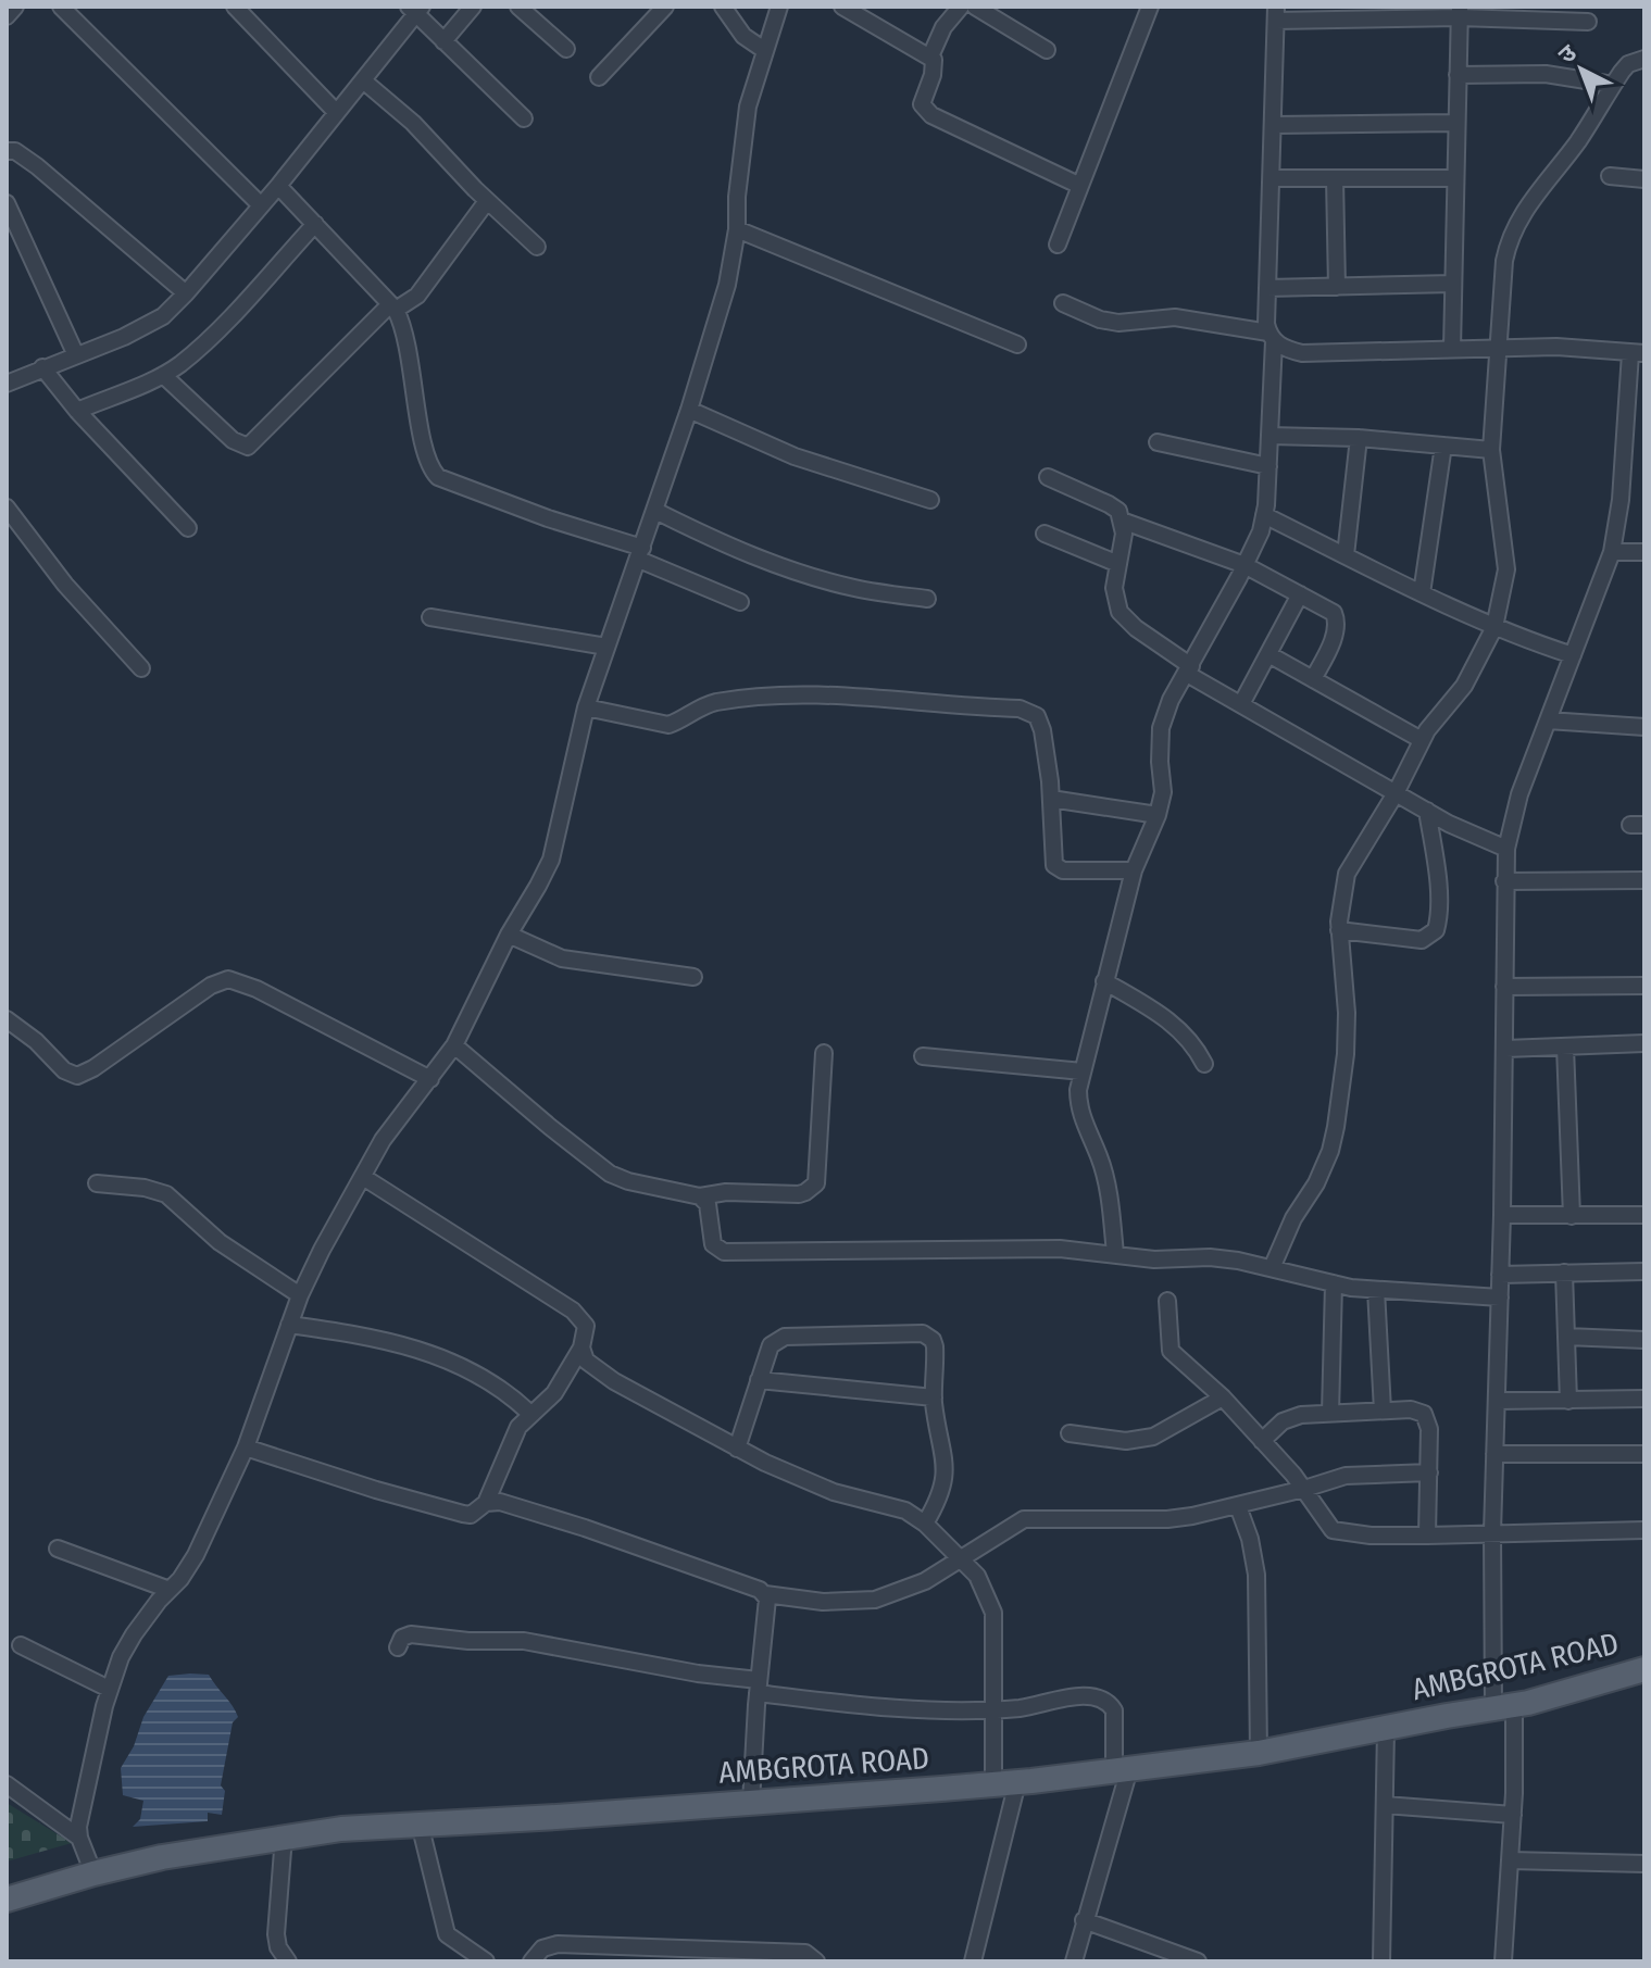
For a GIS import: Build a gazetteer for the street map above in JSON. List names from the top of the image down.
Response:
{
  "streets": {
    "main road": ["AMBGROTA ROAD"]
  },
  "north": "top left"
}
